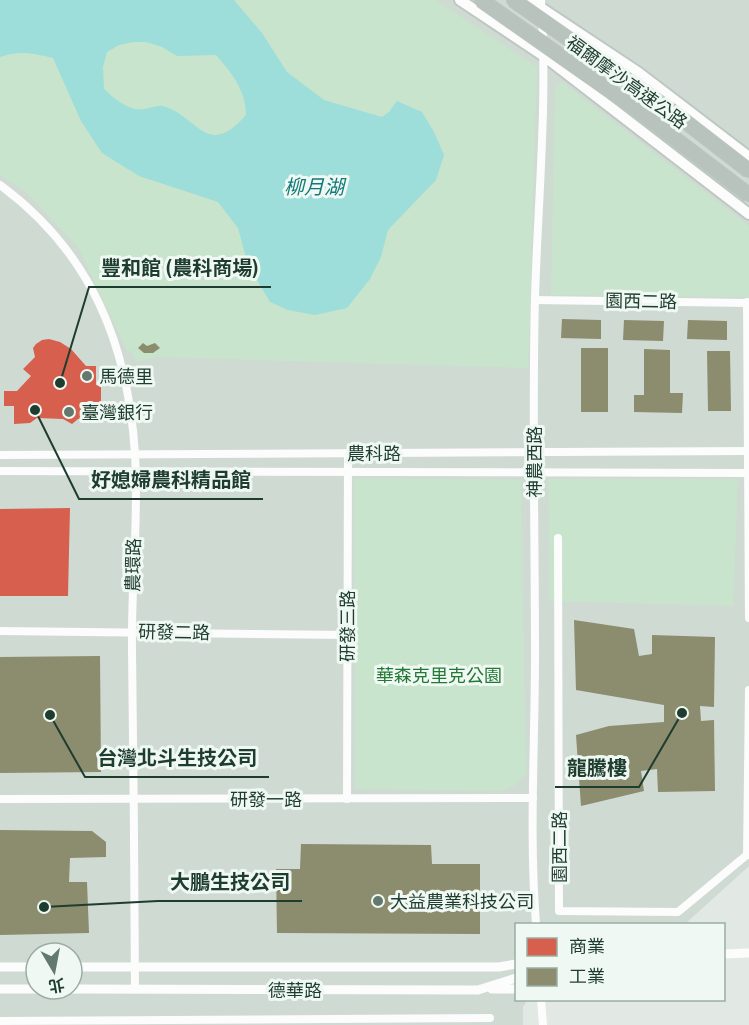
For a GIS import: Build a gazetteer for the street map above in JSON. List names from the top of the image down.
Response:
{
  "streets": {
    "highway": ["福爾摩沙高速公路"],
    "street": [
      "園西二路",
      "農科路",
      "神農西路",
      "農環路",
      "研發三路",
      "研發二路",
      "研發一路",
      "德華路"
    ]
  },
  "crossings": [
    ["園西二路", "農科路"],
    ["園西二路", "神農西路"],
    ["農科路", "神農西路"],
    ["農科路", "農環路"],
    ["農科路", "研發三路"],
    ["神農西路", "研發一路"],
    ["農環路", "研發二路"],
    ["農環路", "研發一路"],
    ["農環路", "德華路"],
    ["研發三路", "研發二路"],
    ["研發三路", "研發一路"]
  ],
  "water": ["柳月湖"],
  "parks": ["華森克里克公園"],
  "places": [
    "馬德里",
    "豐和館 (農科商場)",
    "好媳婦農科精品館",
    "臺灣銀行",
    "龍騰樓",
    "台灣北斗生技公司",
    "大益農業科技公司",
    "大鵬生技公司"
  ],
  "legend": ["商業", "工業"],
  "north": "bottom"
}
